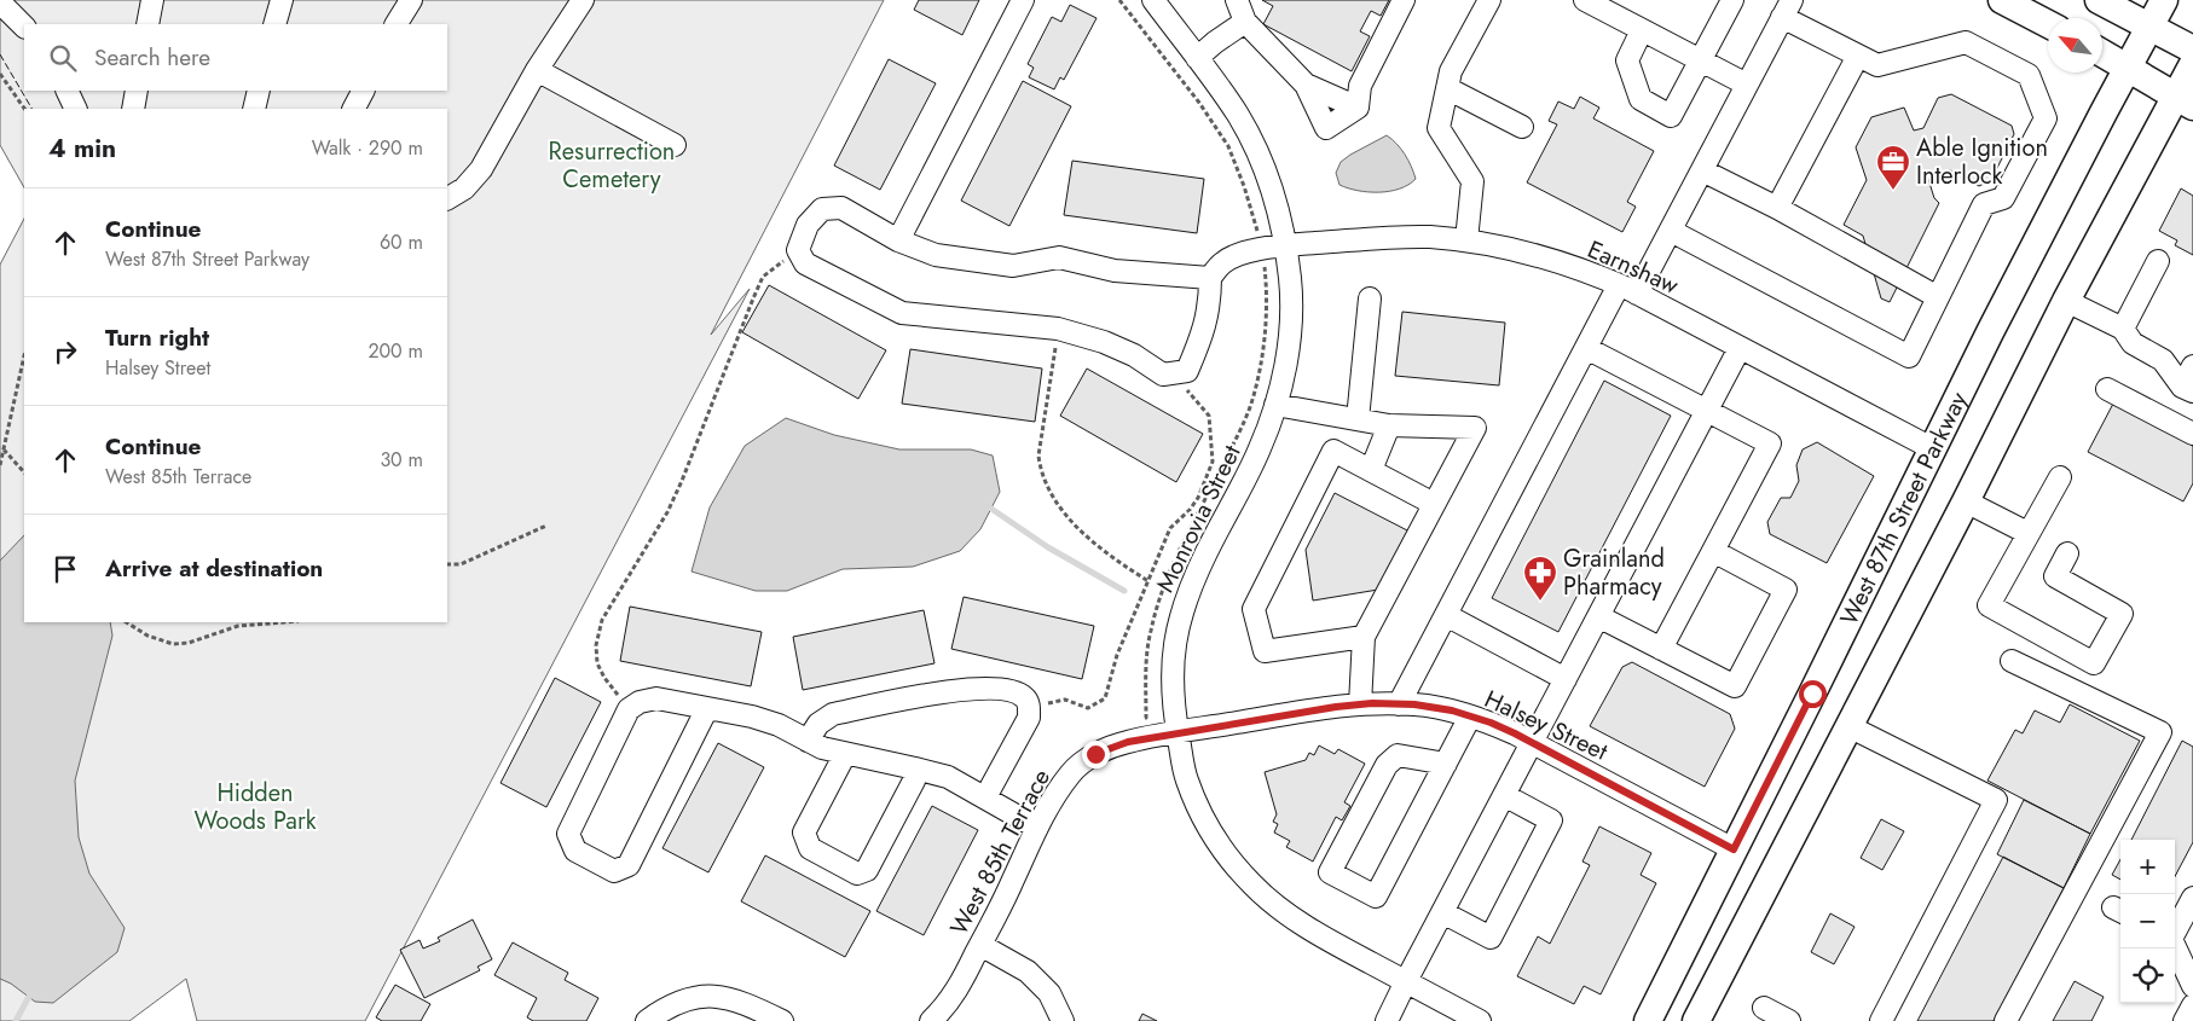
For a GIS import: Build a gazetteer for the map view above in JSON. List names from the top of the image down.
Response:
{
  "streets": {
    "main road": ["West 87th Street Parkway"],
    "street": [
      "Earnshaw",
      "Monrovia Street",
      "Halsey Street",
      "West 85th Terrace"
    ]
  },
  "crossings": [
    ["Earnshaw", "West 87th Street Parkway"],
    ["Earnshaw", "Monrovia Street"],
    ["West 87th Street Parkway", "Halsey Street"],
    ["Monrovia Street", "Halsey Street"],
    ["Monrovia Street", "West 85th Terrace"],
    ["Halsey Street", "West 85th Terrace"]
  ],
  "parks": ["Resurrection Cemetery", "Hidden Woods Park"],
  "places": {
    "office": ["Able Ignition Interlock"],
    "pharmacy": ["Grainland Pharmacy"]
  },
  "north": "top left",
  "page": {
    "search": "Search here",
    "heading": ["4 min", "Walk · 290 m"],
    "list": [
      ["Continue", "West 87th Street Parkway", "60 m"],
      ["Turn right", "Halsey Street", "200 m"],
      ["Continue", "West 85th Terrace", "30 m"],
      "Arrive at destination"
    ],
    "map_buttons": ["+", "−"]
  }
}
